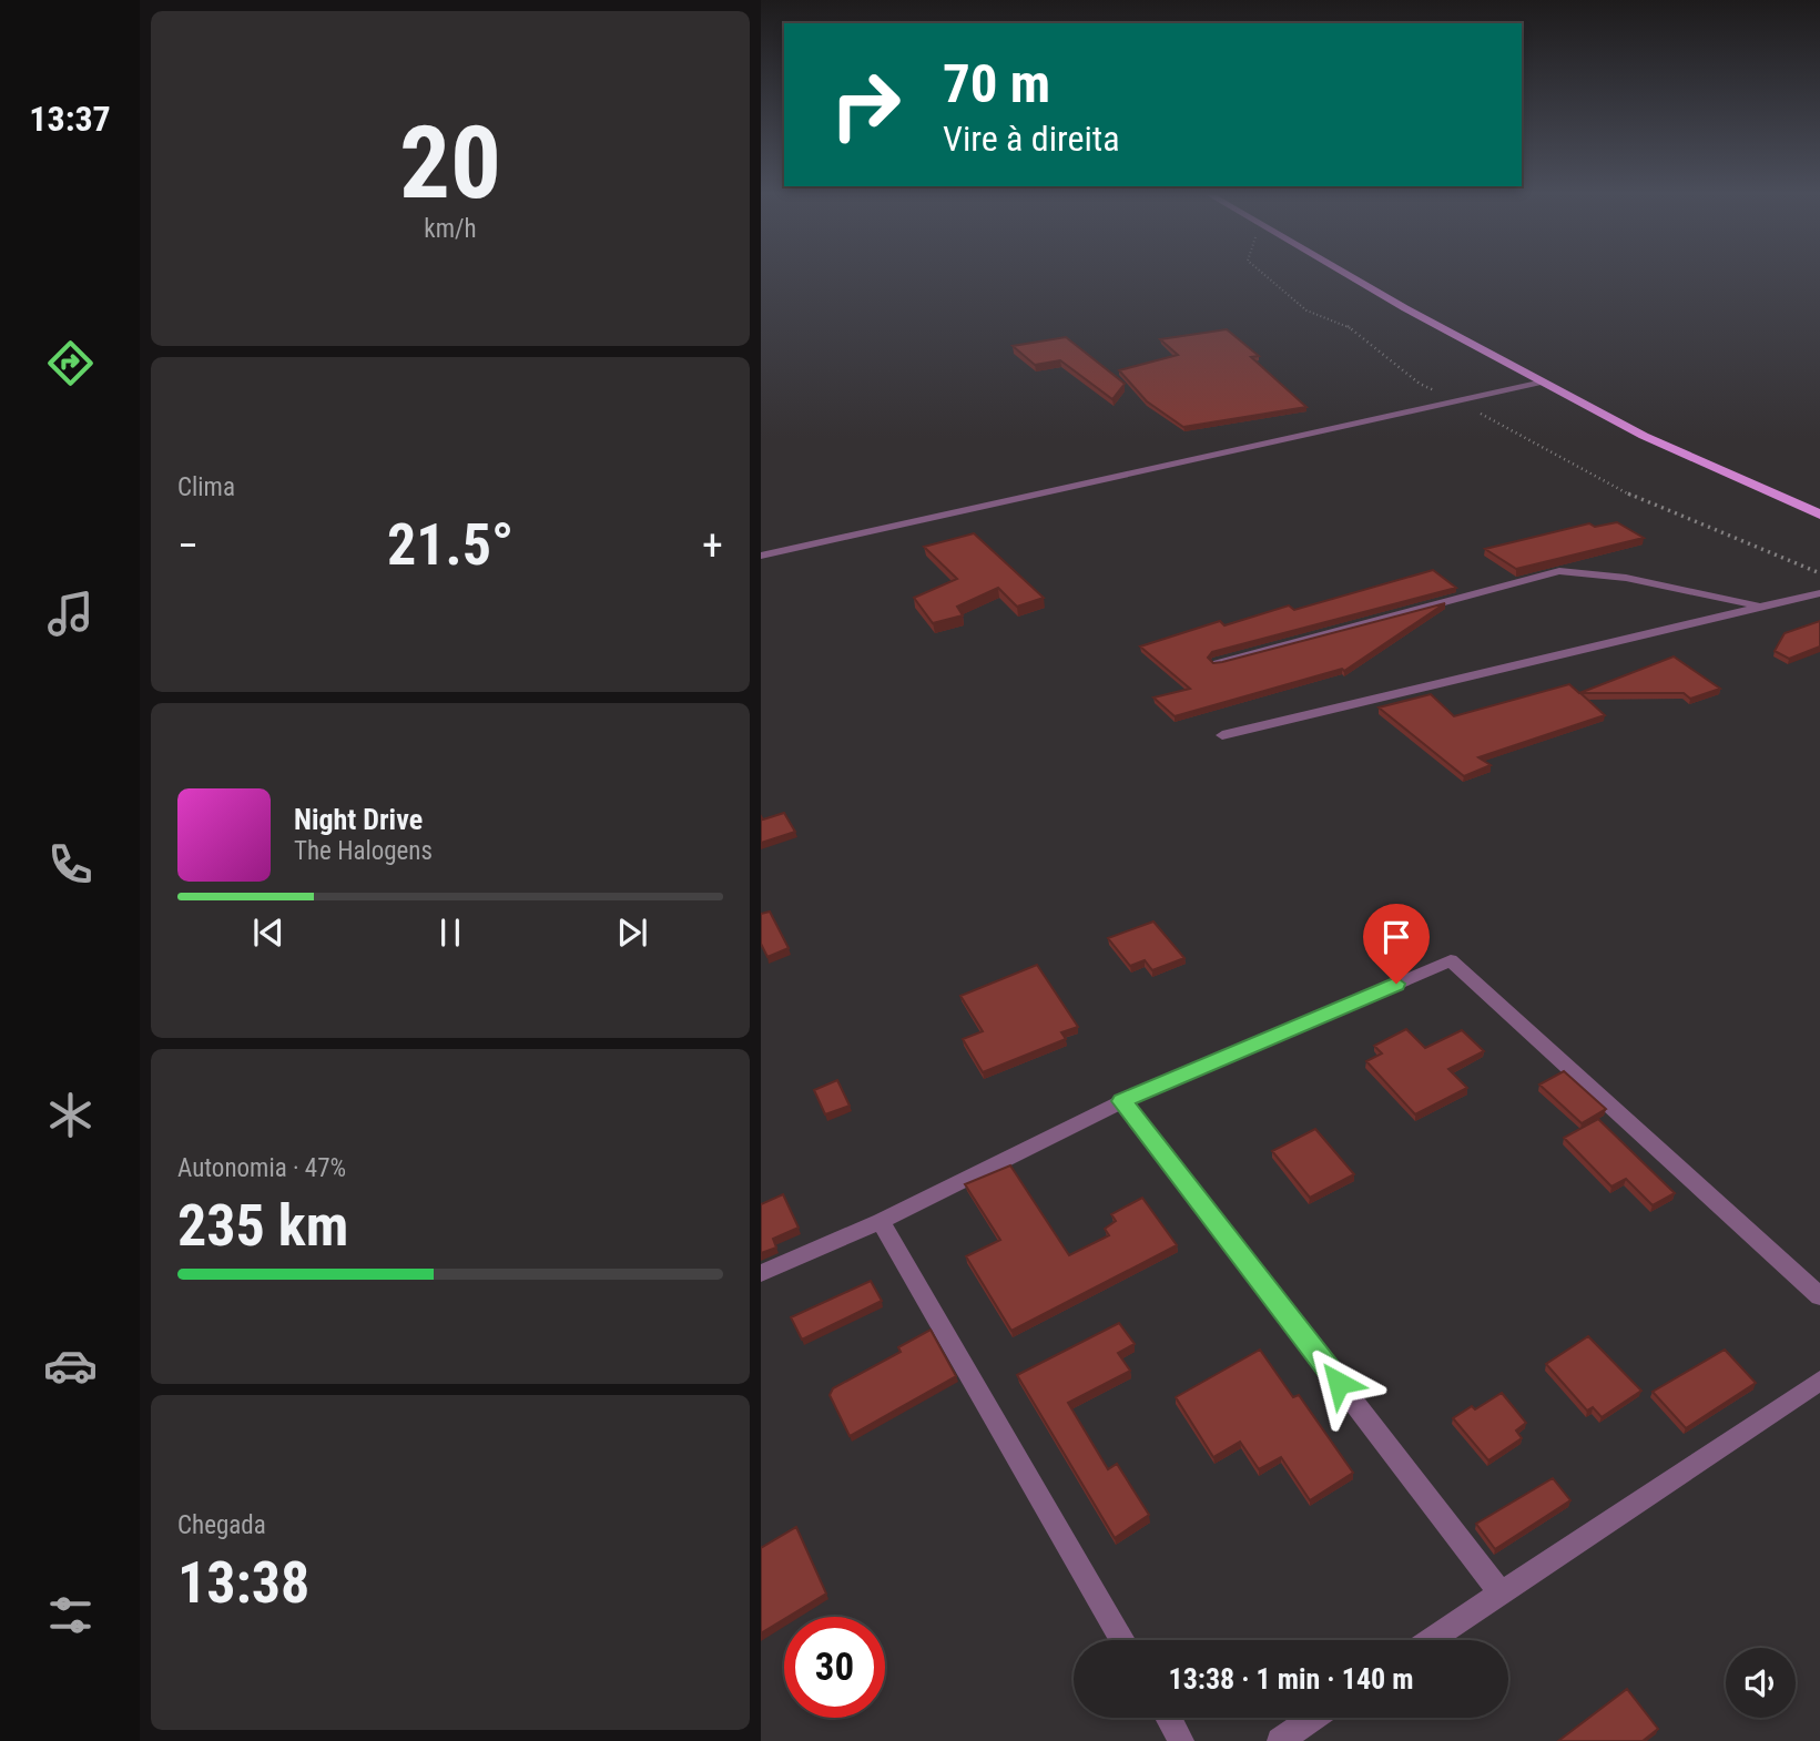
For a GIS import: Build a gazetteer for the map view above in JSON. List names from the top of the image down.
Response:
{
  "page": {
    "tabs": "13:37",
    "tile": [
      ["20", "km/h"],
      "Clima",
      ["Autonomia · 47%", "235 km"],
      ["Chegada", "13:38"]
    ],
    "turn": ["70 m", "Vire à direita"],
    "heat": ["−", "21.5°", "+"],
    "song": ["Night Drive", "The Halogens"],
    "limit": "30",
    "trip": "13:38 · 1 min · 140 m"
  }
}
